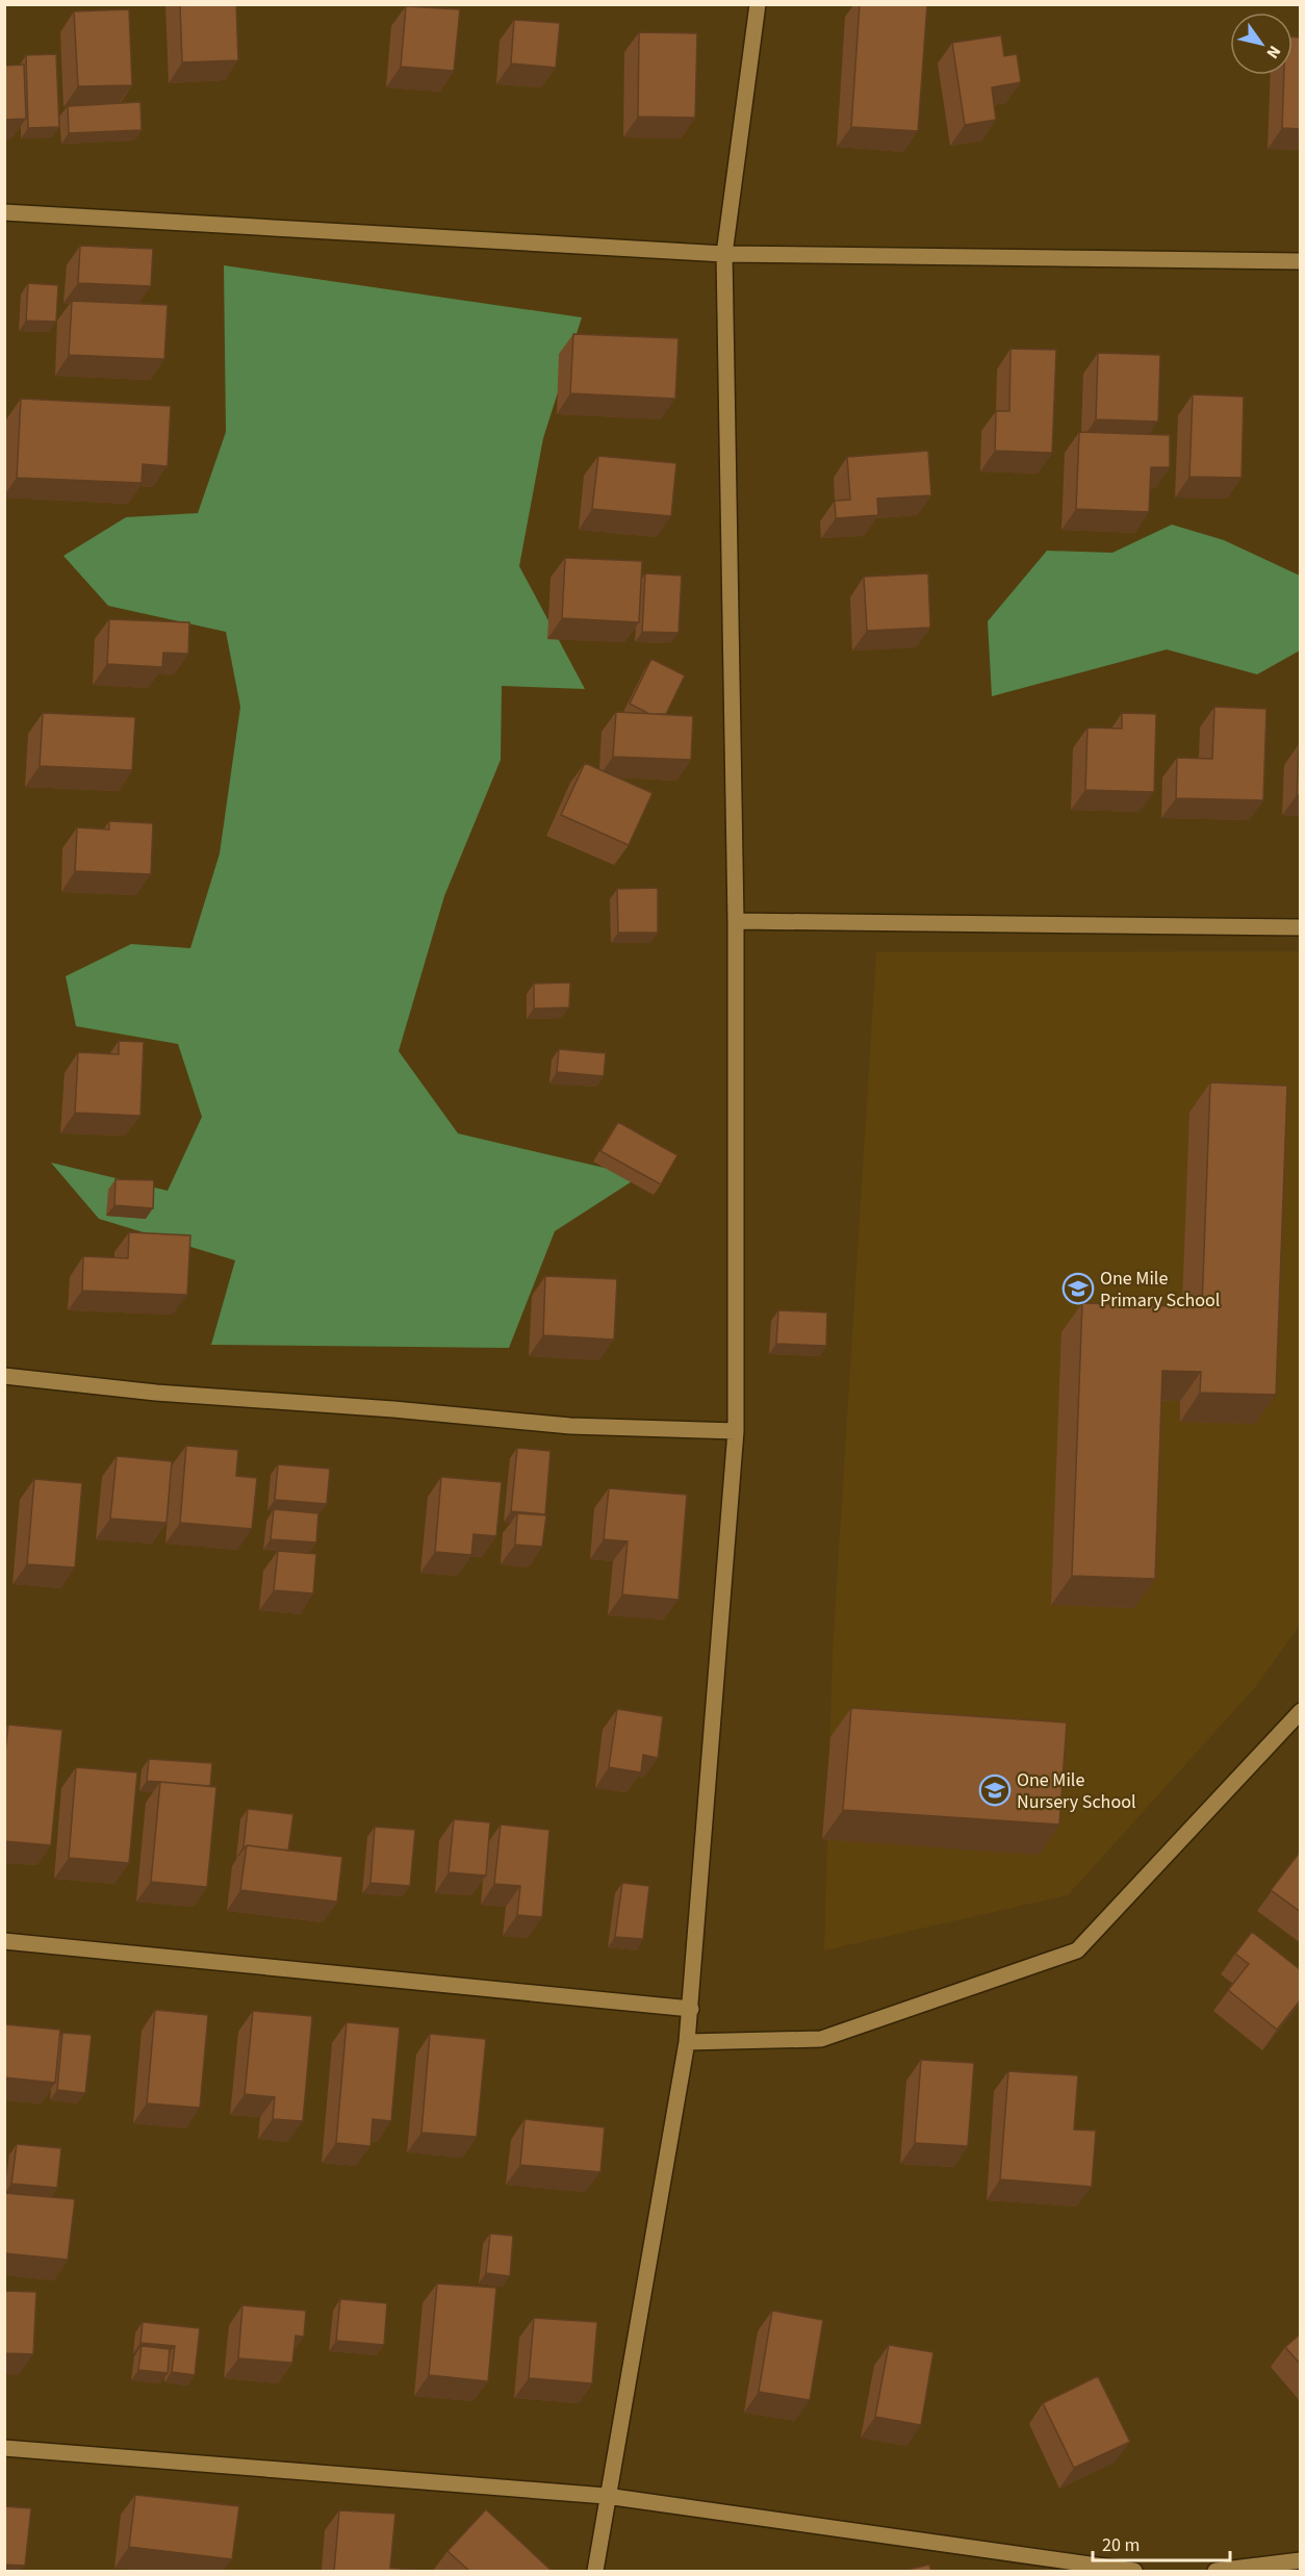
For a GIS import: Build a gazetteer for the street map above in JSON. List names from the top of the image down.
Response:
{
  "places": {
    "school or university": ["One Mile Primary School", "One Mile Nursery School"]
  },
  "scale_bar": "20 m",
  "north": "bottom right"
}
